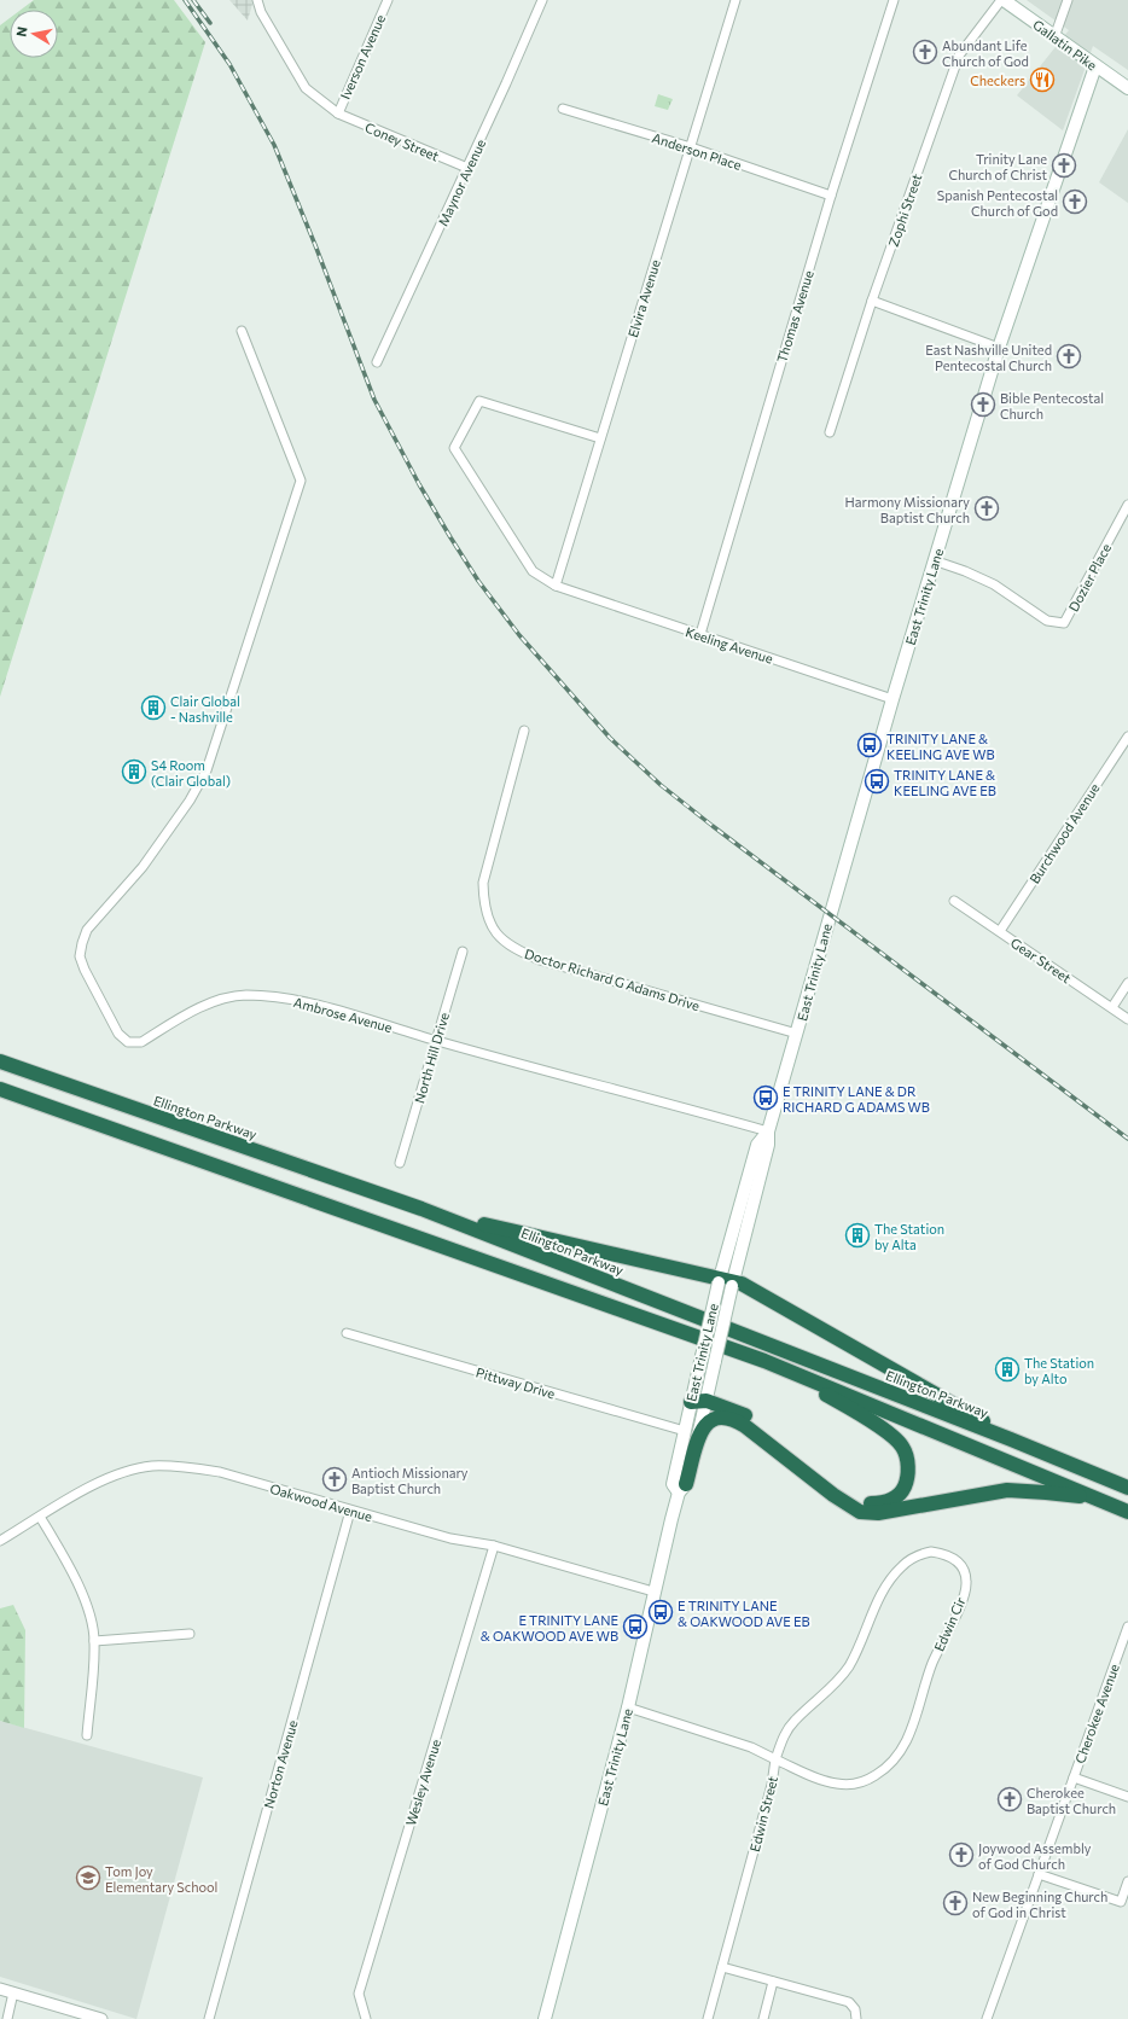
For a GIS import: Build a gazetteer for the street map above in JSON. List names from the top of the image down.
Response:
{
  "streets": {
    "highway": ["Ellington Parkway"],
    "main road": ["Gallatin Pike", "East Trinity Lane"],
    "street": [
      "Iverson Avenue",
      "Coney Street",
      "Anderson Place",
      "Maynor Avenue",
      "Zophi Street",
      "Elvira Avenue",
      "Thomas Avenue",
      "Dozier Place",
      "Keeling Avenue",
      "Burchwood Avenue",
      "Gear Street",
      "Doctor Richard G Adams Drive",
      "Ambrose Avenue",
      "North Hill Drive",
      "Pittway Drive",
      "Oakwood Avenue",
      "Edwin Cir",
      "Cherokee Avenue",
      "Norton Avenue",
      "Wesley Avenue",
      "Edwin Street"
    ]
  },
  "crossings": [
    ["Gallatin Pike", "Zophi Street"],
    ["Gallatin Pike", "East Trinity Lane"],
    ["Iverson Avenue", "Coney Street"],
    ["Coney Street", "Maynor Avenue"],
    ["Anderson Place", "Elvira Avenue"],
    ["Anderson Place", "Thomas Avenue"],
    ["Elvira Avenue", "Keeling Avenue"],
    ["Thomas Avenue", "Keeling Avenue"],
    ["Dozier Place", "East Trinity Lane"],
    ["East Trinity Lane", "Keeling Avenue"],
    ["East Trinity Lane", "Doctor Richard G Adams Drive"],
    ["East Trinity Lane", "Ambrose Avenue"],
    ["East Trinity Lane", "Pittway Drive"],
    ["East Trinity Lane", "Oakwood Avenue"],
    ["East Trinity Lane", "Edwin Street"],
    ["Burchwood Avenue", "Gear Street"],
    ["Ambrose Avenue", "North Hill Drive"],
    ["Oakwood Avenue", "Norton Avenue"],
    ["Oakwood Avenue", "Wesley Avenue"],
    ["Edwin Cir", "Edwin Street"]
  ],
  "places": {
    "church": [
      "Abundant Life Church of God",
      "Trinity Lane Church of Christ",
      "Spanish Pentecostal Church of God",
      "East Nashville United Pentecostal Church",
      "Bible Pentecostal Church",
      "Harmony Missionary Baptist Church",
      "Antioch Missionary Baptist Church",
      "Cherokee Baptist Church",
      "Joywood Assembly of God Church",
      "New Beginning Church of God in Christ"
    ],
    "restaurant": ["Checkers"],
    "building": [
      "Clair Global - Nashville",
      "S4 Room (Clair Global)",
      "The Station by Alta",
      "The Station by Alto"
    ],
    "bus stop": [
      "TRINITY LANE & KEELING AVE WB",
      "TRINITY LANE & KEELING AVE EB",
      "E TRINITY LANE & DR RICHARD G ADAMS WB",
      "E TRINITY LANE & OAKWOOD AVE EB",
      "E TRINITY LANE & OAKWOOD AVE WB"
    ],
    "school or university": ["Tom Joy Elementary School"]
  },
  "north": "left"
}
